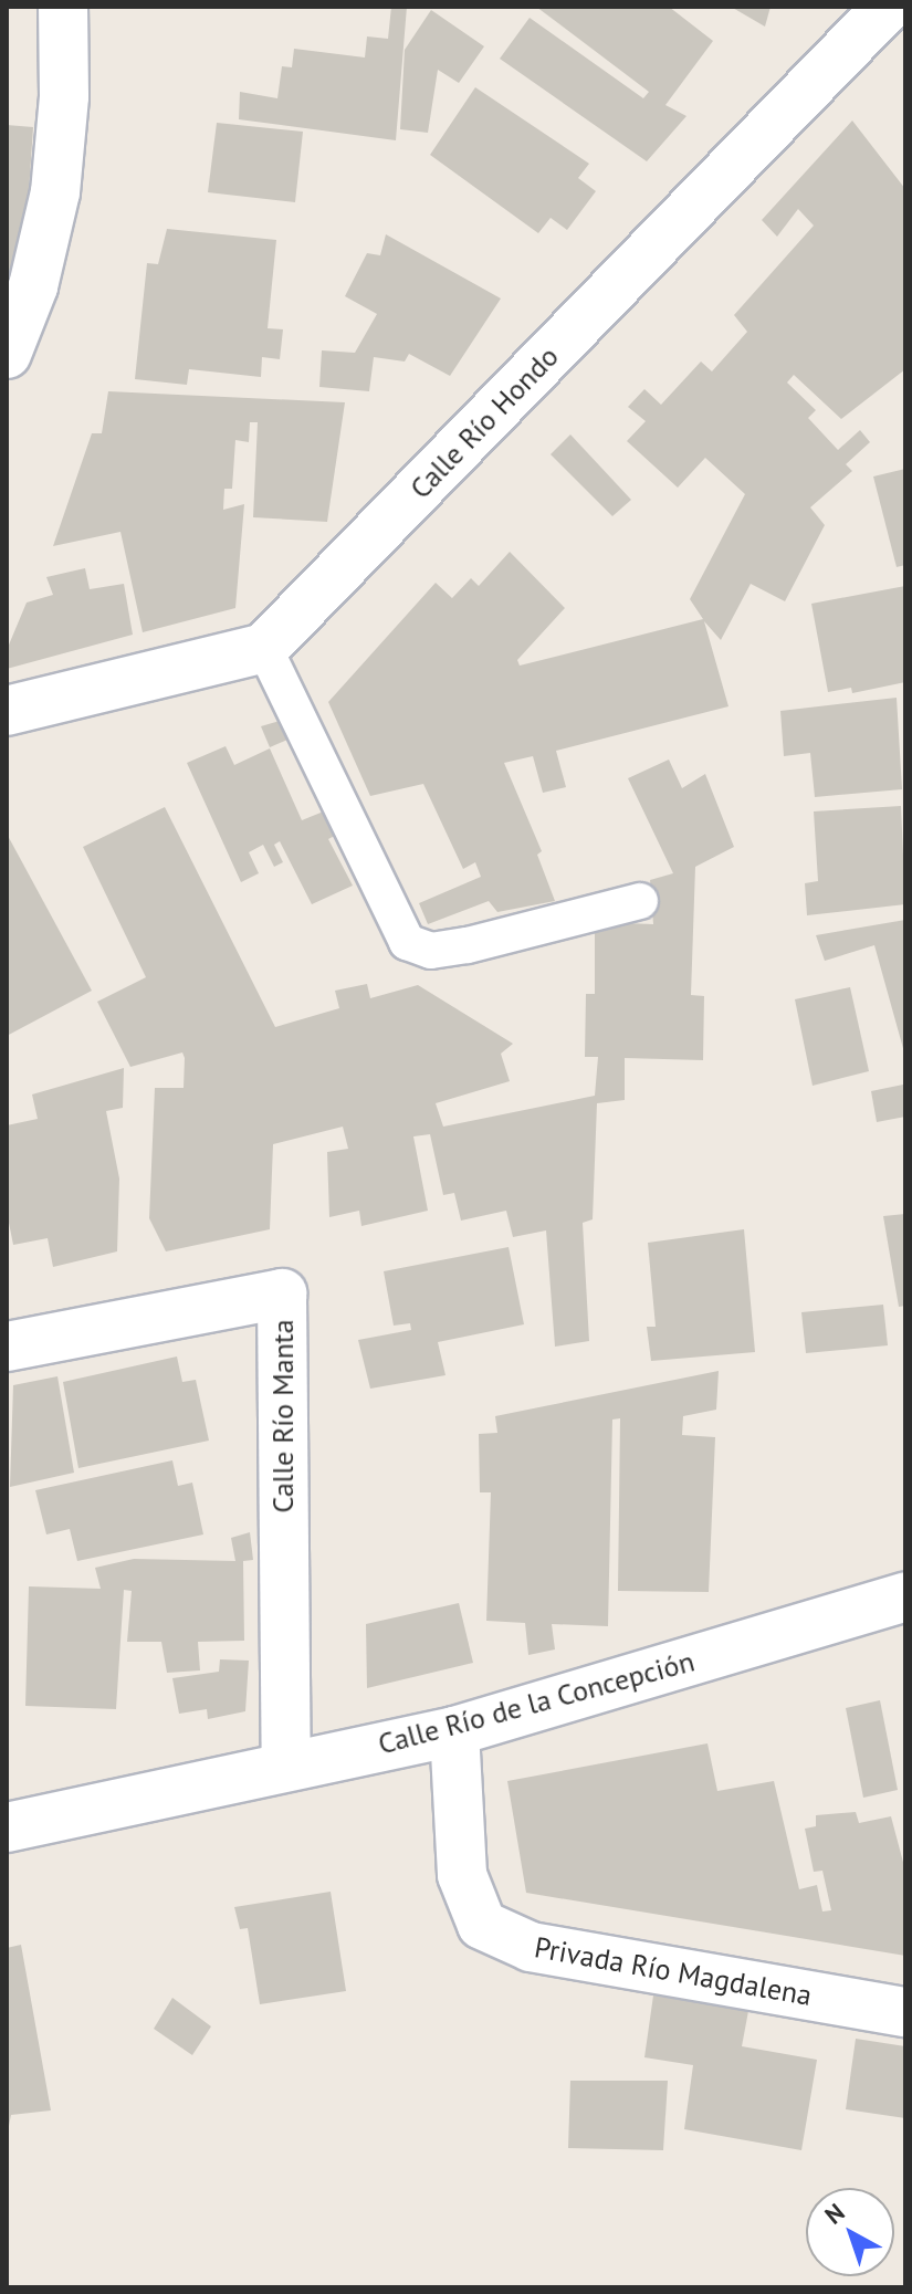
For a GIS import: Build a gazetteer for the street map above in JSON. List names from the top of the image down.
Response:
{
  "streets": {
    "street": [
      "Calle Río Hondo",
      "Calle Río Manta",
      "Calle Río de la Concepción",
      "Privada Río Magdalena"
    ]
  },
  "crossings": [
    ["Calle Río Manta", "Calle Río de la Concepción"],
    ["Calle Río de la Concepción", "Privada Río Magdalena"]
  ],
  "north": "top left"
}
